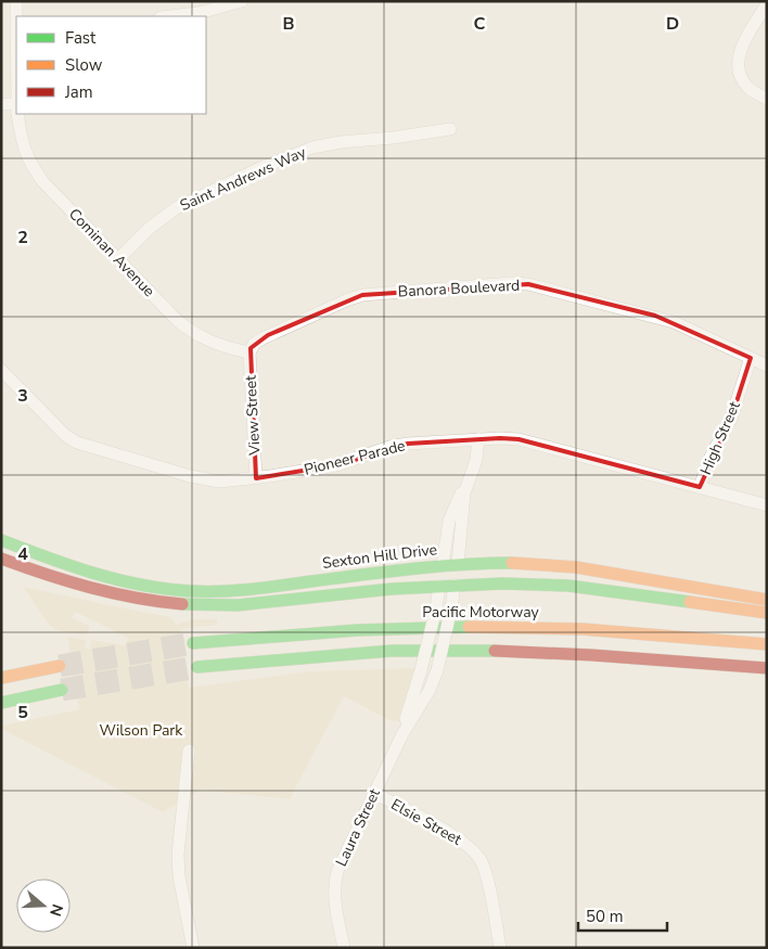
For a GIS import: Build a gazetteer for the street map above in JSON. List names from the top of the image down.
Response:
{
  "streets": {
    "main road": ["Sexton Hill Drive", "Pacific Motorway"],
    "street": [
      "Saint Andrews Way",
      "Cominan Avenue",
      "Banora Boulevard",
      "View Street",
      "High Street",
      "Pioneer Parade",
      "Elsie Street",
      "Laura Street"
    ]
  },
  "crossings": [
    ["Saint Andrews Way", "Cominan Avenue"],
    ["Cominan Avenue", "Banora Boulevard"],
    ["Cominan Avenue", "View Street"],
    ["Banora Boulevard", "View Street"],
    ["Banora Boulevard", "High Street"],
    ["View Street", "Pioneer Parade"],
    ["High Street", "Pioneer Parade"],
    ["Elsie Street", "Laura Street"]
  ],
  "parks": ["Wilson Park"],
  "legend": ["Fast", "Slow", "Jam"],
  "scale_bar": "50 m",
  "north": "right",
  "grid": {
    "columns": ["B", "C", "D"],
    "rows": [
      "2",
      "3",
      "4",
      "5"
    ]
  }
}
